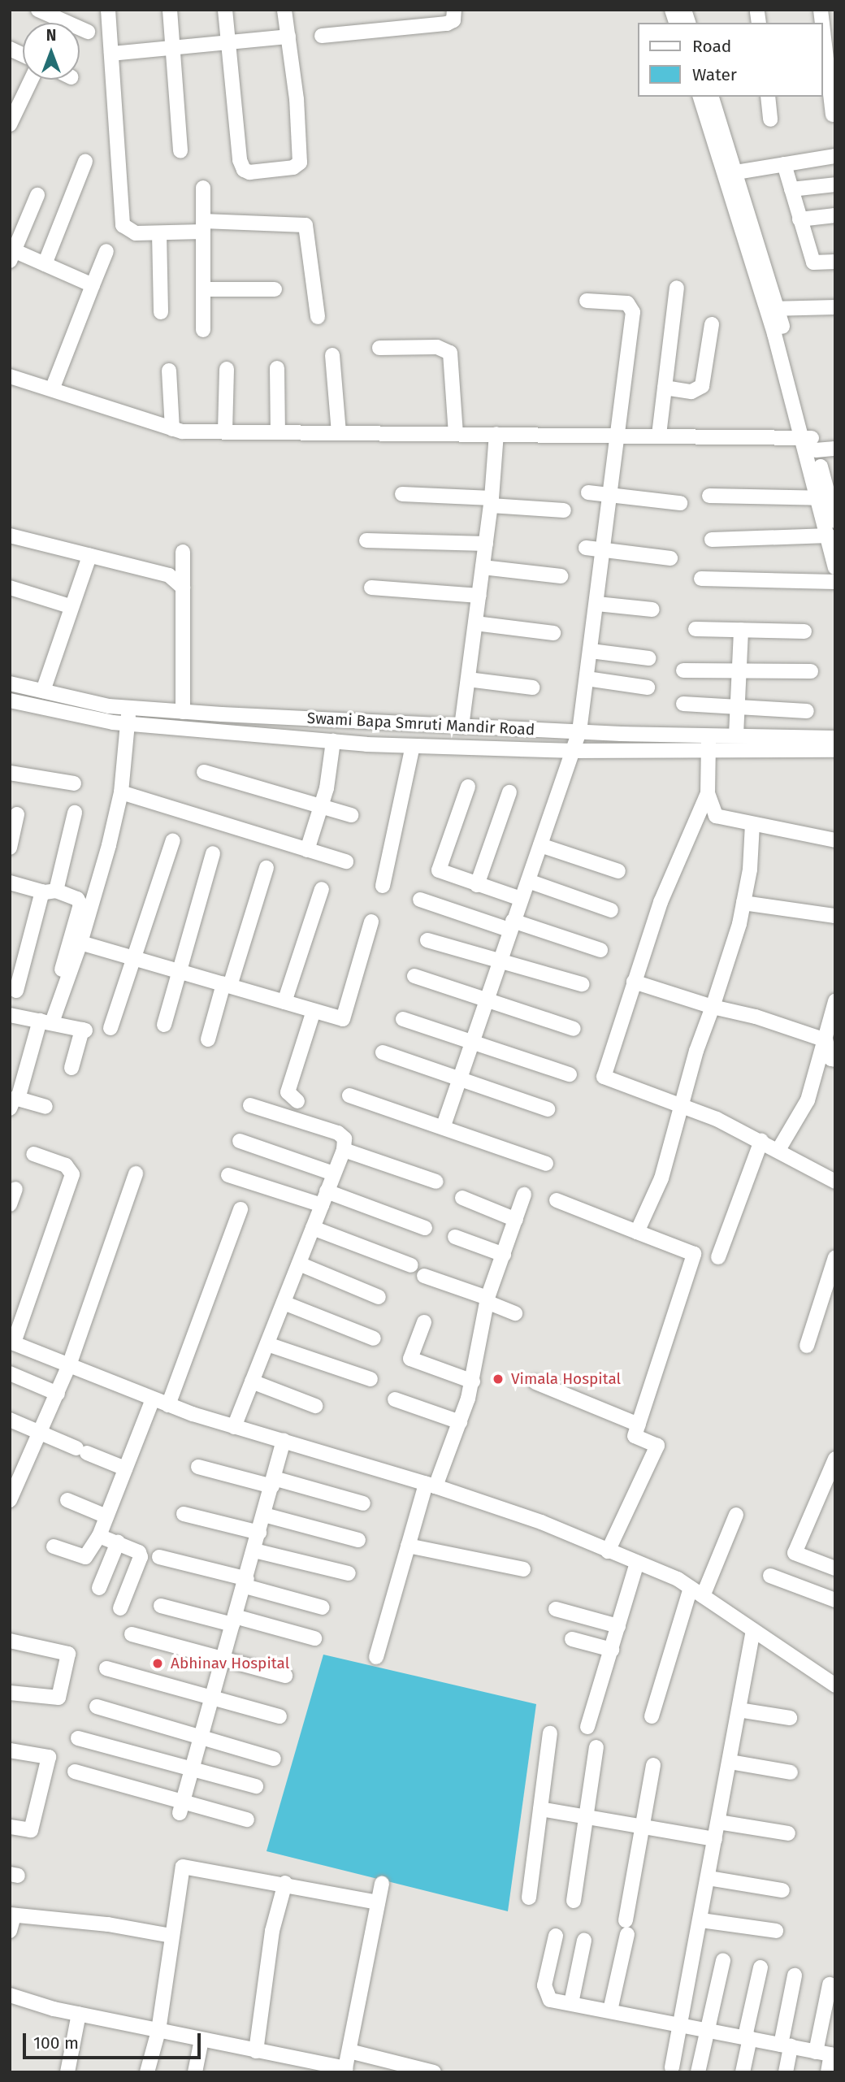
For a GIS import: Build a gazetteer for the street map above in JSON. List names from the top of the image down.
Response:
{
  "streets": {
    "street": ["Swami Bapa Smruti Mandir Road"]
  },
  "places": ["Vimala Hospital", "Abhinav Hospital"],
  "legend": ["Road", "Water"],
  "scale_bar": "100 m",
  "north": "top"
}
